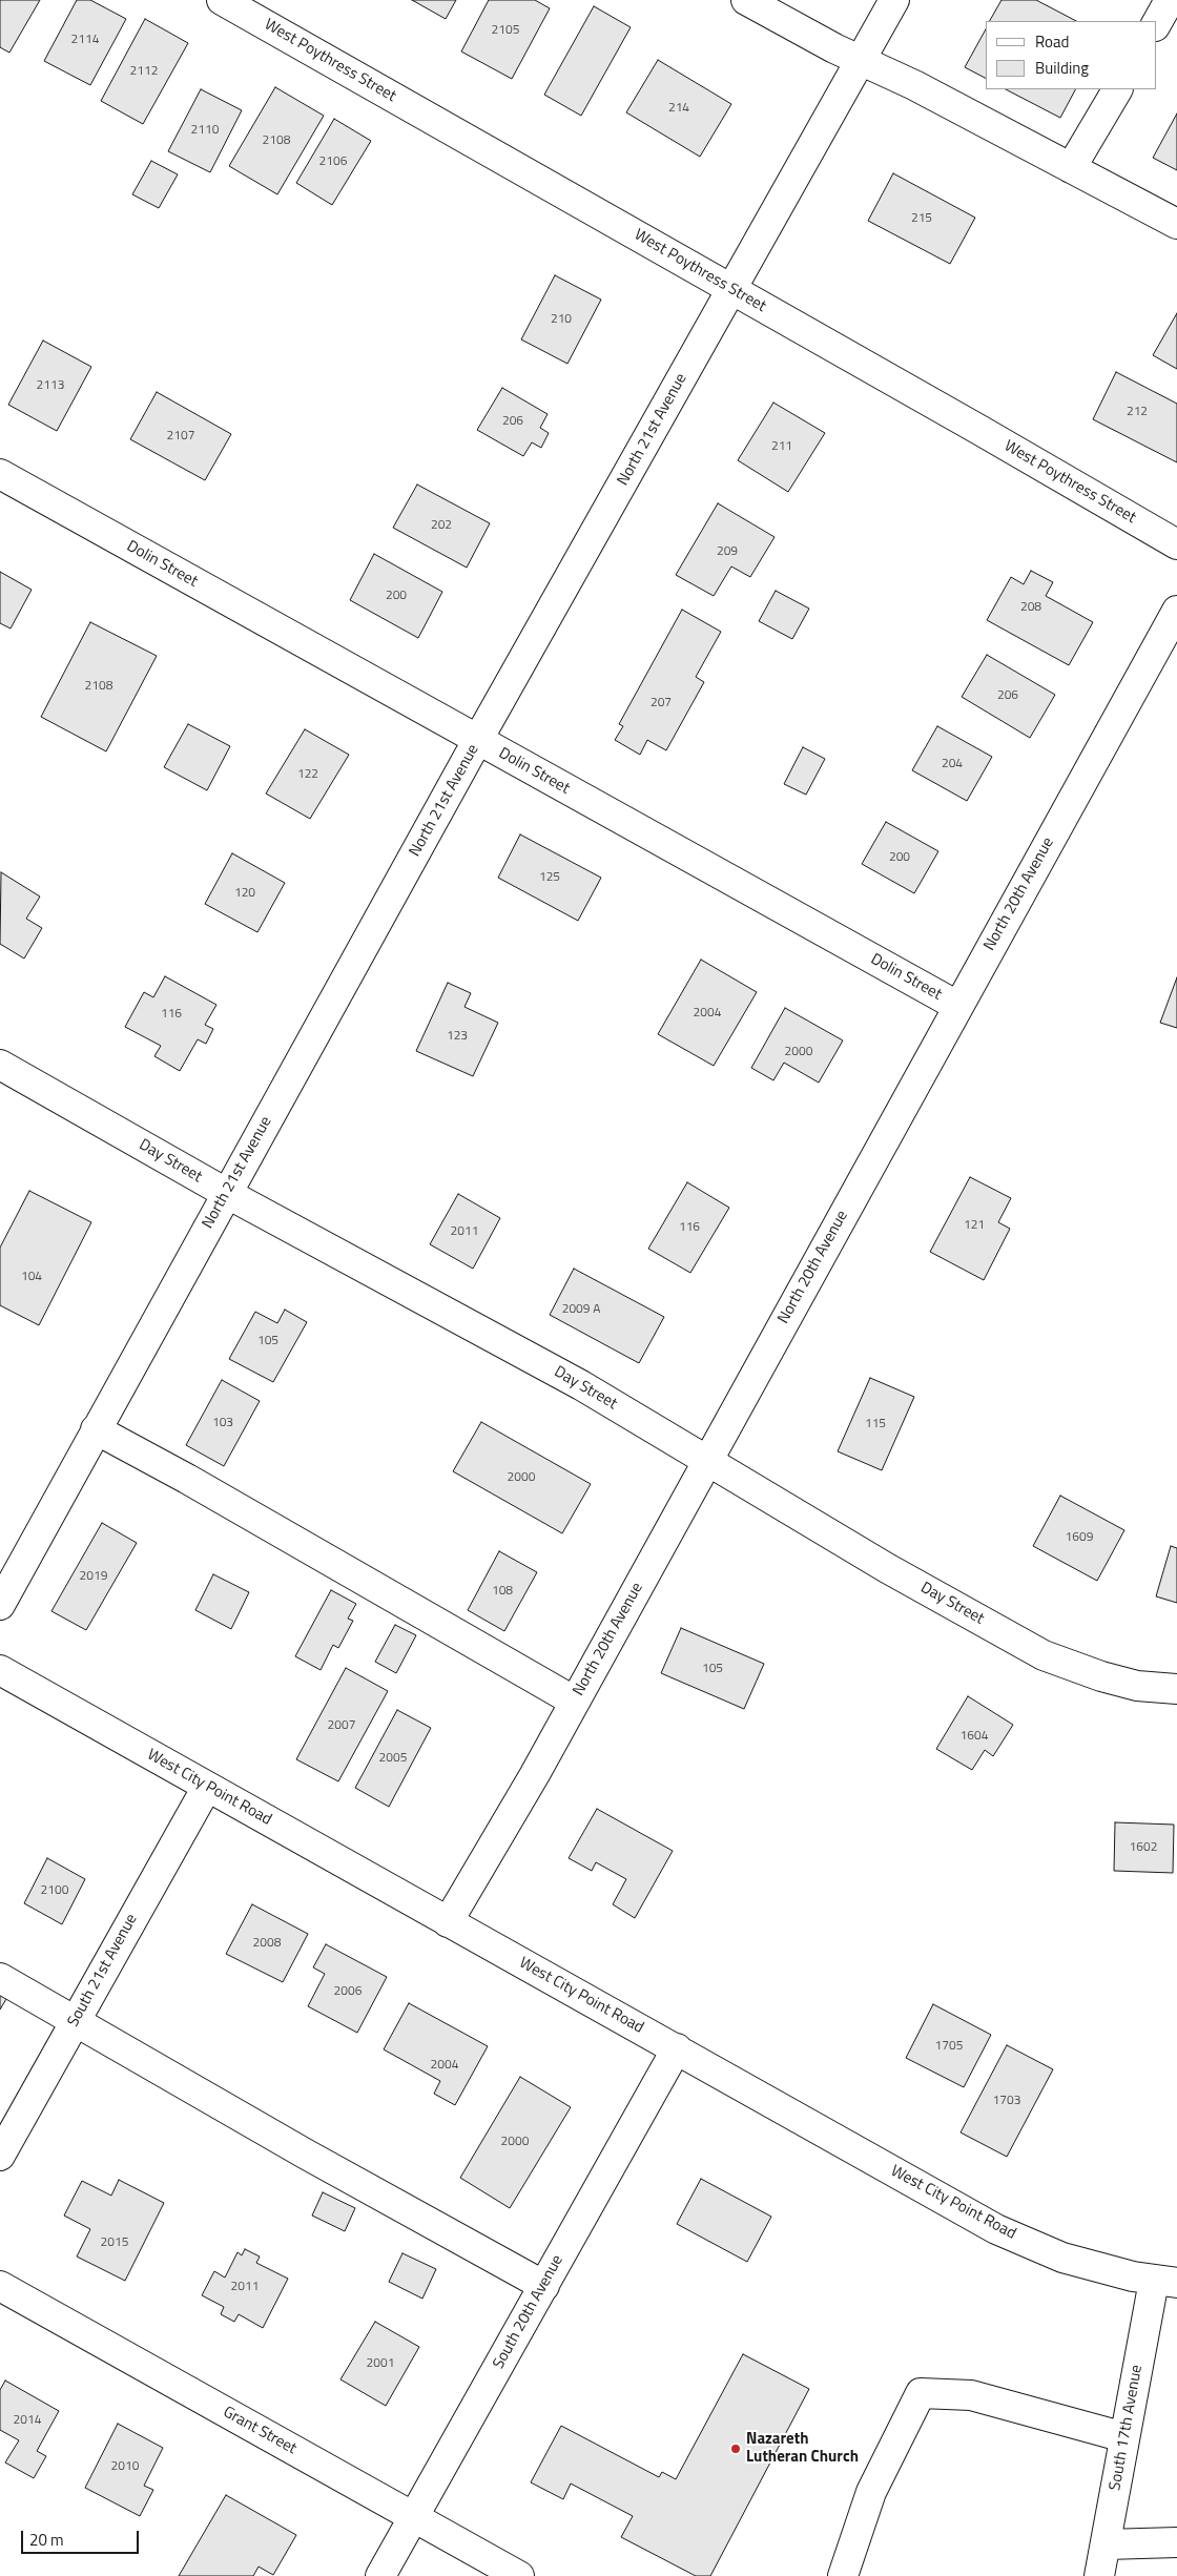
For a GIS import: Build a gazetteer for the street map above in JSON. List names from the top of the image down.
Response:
{
  "streets": {
    "street": [
      "West Poythress Street",
      "North 21st Avenue",
      "Dolin Street",
      "North 20th Avenue",
      "Day Street",
      "West City Point Road",
      "South 21st Avenue",
      "South 20th Avenue",
      "South 17th Avenue",
      "Grant Street"
    ]
  },
  "crossings": [
    ["West Poythress Street", "North 21st Avenue"],
    ["North 21st Avenue", "Dolin Street"],
    ["North 21st Avenue", "Day Street"],
    ["Dolin Street", "North 20th Avenue"],
    ["North 20th Avenue", "Day Street"],
    ["North 20th Avenue", "West City Point Road"],
    ["West City Point Road", "South 21st Avenue"],
    ["West City Point Road", "South 20th Avenue"],
    ["West City Point Road", "South 17th Avenue"],
    ["South 20th Avenue", "Grant Street"]
  ],
  "places": ["Nazareth Lutheran Church"],
  "house_numbers": [
    "2105",
    "2114",
    "2112",
    "214",
    "2110",
    "2108",
    "2106",
    "215",
    "210",
    "2113",
    "212",
    "206",
    "2107",
    "211",
    "202",
    "209",
    "200",
    "208",
    "2108",
    "206",
    "207",
    "204",
    "122",
    "200",
    "125",
    "120",
    "2004",
    "116",
    "123",
    "2000",
    "121",
    "116",
    "2011",
    "104",
    "2009 A",
    "105",
    "103",
    "115",
    "2000",
    "1609",
    "2019",
    "108",
    "105",
    "2007",
    "1604",
    "2005",
    "1602",
    "2100",
    "2008",
    "2006",
    "1705",
    "2004",
    "1703",
    "2000",
    "2015",
    "2011",
    "2001",
    "2014",
    "2010"
  ],
  "legend": ["Road", "Building"],
  "scale_bar": "20 m"
}
